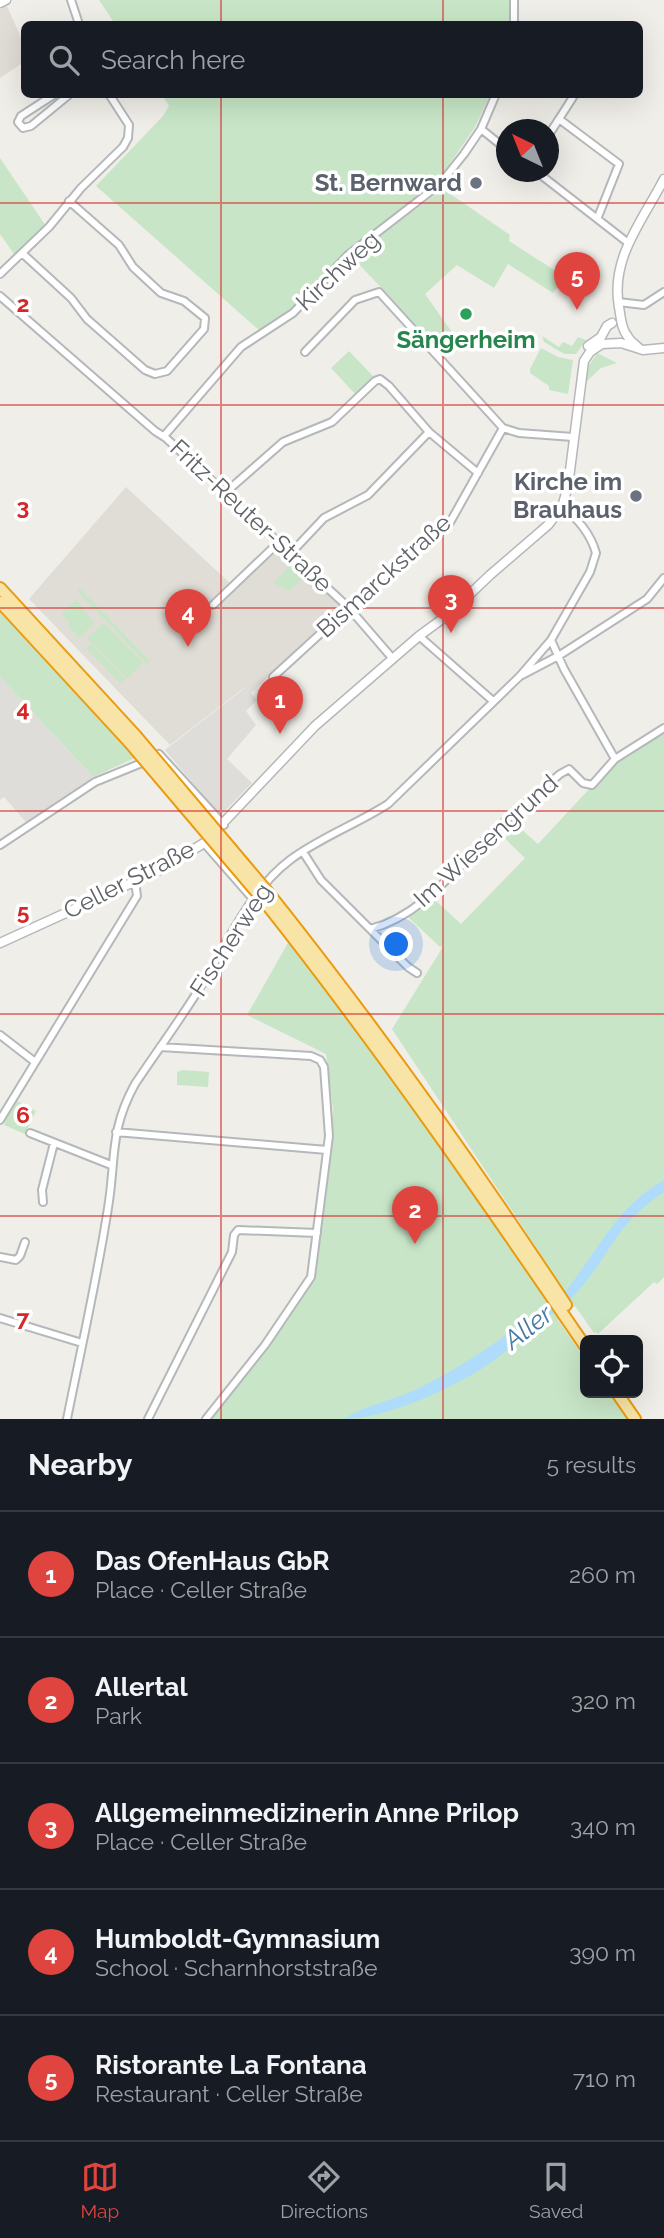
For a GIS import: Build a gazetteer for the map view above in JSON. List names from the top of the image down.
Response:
{
  "streets": {
    "street": [
      "Kirchweg",
      "Fritz-Reuter-Straße",
      "Bismarckstraße",
      "Im Wiesengrund",
      "Celler Straße",
      "Fischerweg"
    ]
  },
  "crossings": [
    ["Kirchweg", "Fritz-Reuter-Straße"],
    ["Fritz-Reuter-Straße", "Bismarckstraße"],
    ["Fritz-Reuter-Straße", "Celler Straße"],
    ["Celler Straße", "Fischerweg"]
  ],
  "water": ["Aller"],
  "places": ["St. Bernward", "Sängerheim", "Kirche im Brauhaus"],
  "north": "top left",
  "page": {
    "search": "Search here",
    "pins": [
      "5",
      "3",
      "4",
      "1",
      "2"
    ],
    "heading": ["Nearby", "5 results"],
    "list": [
      {
        "mark": "1",
        "name": "Das OfenHaus GbR",
        "note": "Place · Celler Straße",
        "value": "260 m"
      },
      {
        "mark": "2",
        "name": "Allertal",
        "note": "Park",
        "value": "320 m"
      },
      {
        "mark": "3",
        "name": "Allgemeinmedizinerin Anne Prilop",
        "note": "Place · Celler Straße",
        "value": "340 m"
      },
      {
        "mark": "4",
        "name": "Humboldt-Gymnasium",
        "note": "School · Scharnhorststraße",
        "value": "390 m"
      },
      {
        "mark": "5",
        "name": "Ristorante La Fontana",
        "note": "Restaurant · Celler Straße",
        "value": "710 m"
      }
    ],
    "nav": ["Map", "Directions", "Saved"]
  },
  "grid": {
    "rows": [
      "2",
      "3",
      "4",
      "5",
      "6",
      "7"
    ]
  }
}
